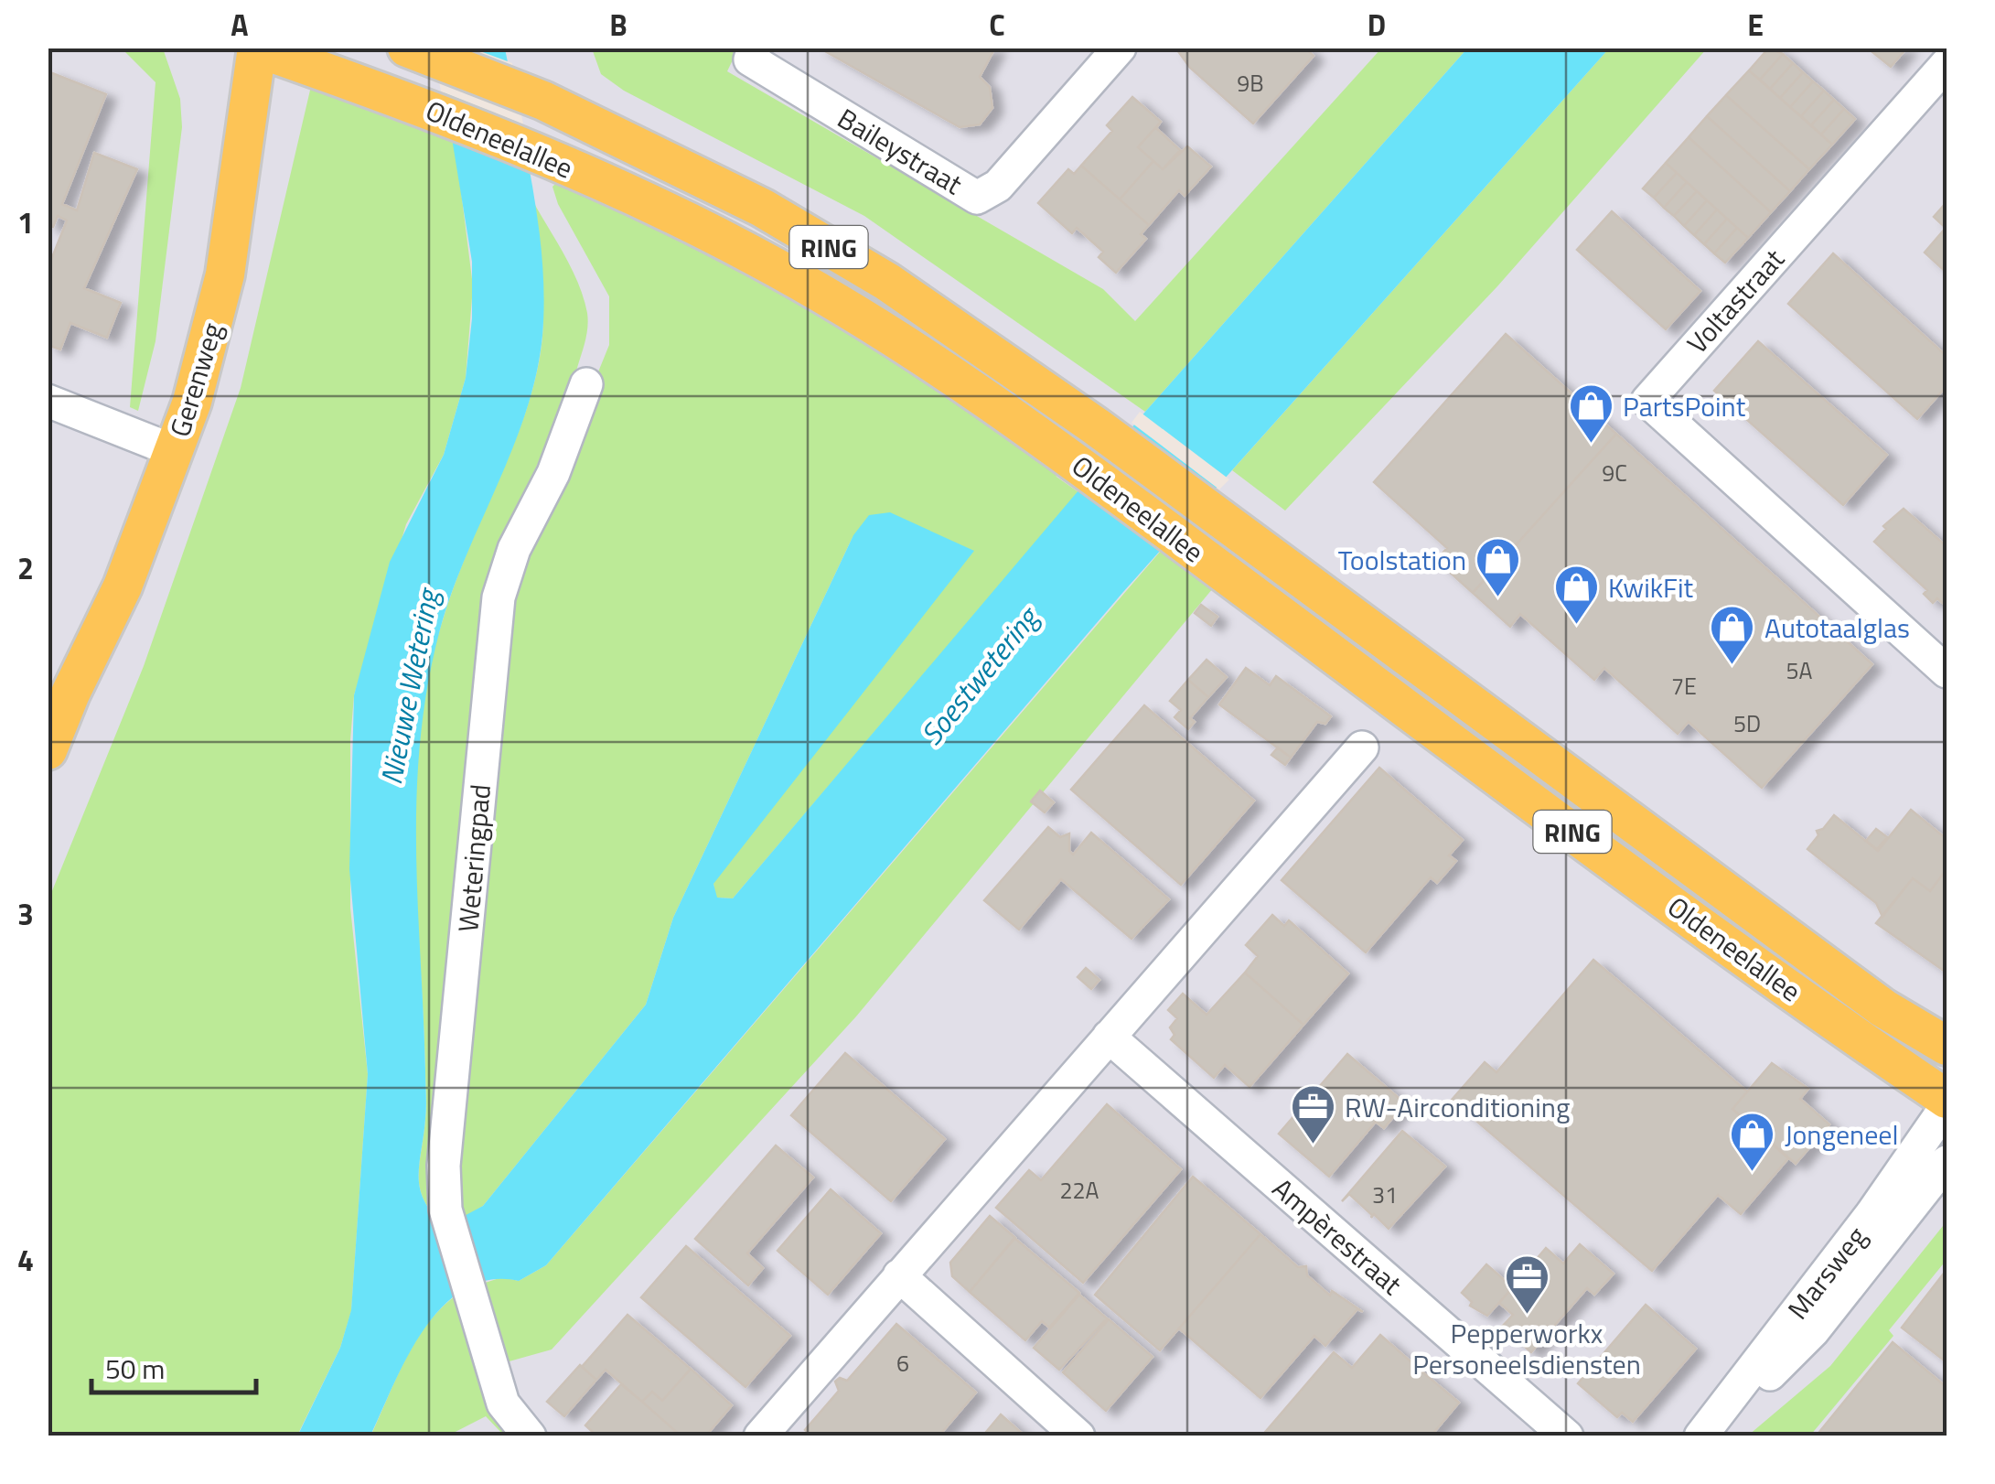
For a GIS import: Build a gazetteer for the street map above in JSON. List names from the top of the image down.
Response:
{
  "streets": {
    "main road": ["Oldeneelallee", "RING", "Gerenweg"],
    "street": [
      "Baileystraat",
      "Voltastraat",
      "Weteringpad",
      "Ampèrestraat",
      "Marsweg"
    ]
  },
  "crossings": [
    ["Oldeneelallee", "Gerenweg"],
    ["Oldeneelallee", "Marsweg"]
  ],
  "water": ["Soestwetering", "Nieuwe Wetering"],
  "places": {
    "shop": [
      "PartsPoint",
      "Toolstation",
      "KwikFit",
      "Autotaalglas",
      "Jongeneel"
    ],
    "office": ["RW-Airconditioning", "Pepperworkx Personeelsdiensten"]
  },
  "house_numbers": [
    "9B",
    "9C",
    "5A",
    "7E",
    "5D",
    "22A",
    "31",
    "6"
  ],
  "scale_bar": "50 m",
  "grid": {
    "columns": [
      "A",
      "B",
      "C",
      "D",
      "E"
    ],
    "rows": [
      "1",
      "2",
      "3",
      "4"
    ]
  }
}
